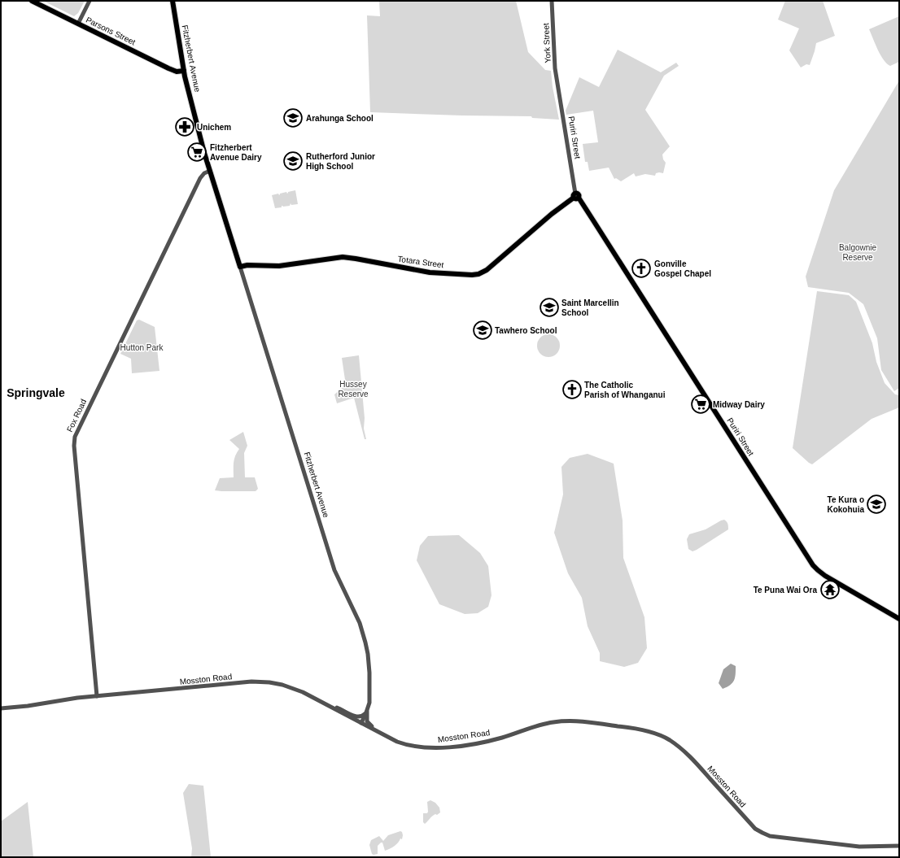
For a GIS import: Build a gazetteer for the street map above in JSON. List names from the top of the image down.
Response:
{
  "streets": {
    "main road": [
      "Parsons Street",
      "Fitzherbert Avenue",
      "Puriri Street",
      "Totara Street"
    ],
    "street": ["York Street", "Fox Road", "Mosston Road"]
  },
  "crossings": [
    ["Parsons Street", "Fitzherbert Avenue"],
    ["York Street", "Puriri Street"],
    ["Fitzherbert Avenue", "Totara Street"],
    ["Fitzherbert Avenue", "Fox Road"],
    ["Fitzherbert Avenue", "Mosston Road"],
    ["Puriri Street", "Totara Street"],
    ["Fox Road", "Mosston Road"]
  ],
  "districts": ["Springvale"],
  "parks": ["Balgownie Reserve", "Hutton Park", "Hussey Reserve"],
  "places": {
    "school or university": [
      "Arahunga School",
      "Rutherford Junior High School",
      "Saint Marcellin School",
      "Tawhero School",
      "Te Kura o Kokohuia"
    ],
    "pharmacy": ["Unichem"],
    "supermarket": ["Fitzherbert Avenue Dairy", "Midway Dairy"],
    "church": ["Gonville Gospel Chapel", "The Catholic Parish of Whanganui"],
    "temple": ["Te Puna Wai Ora"]
  }
}
